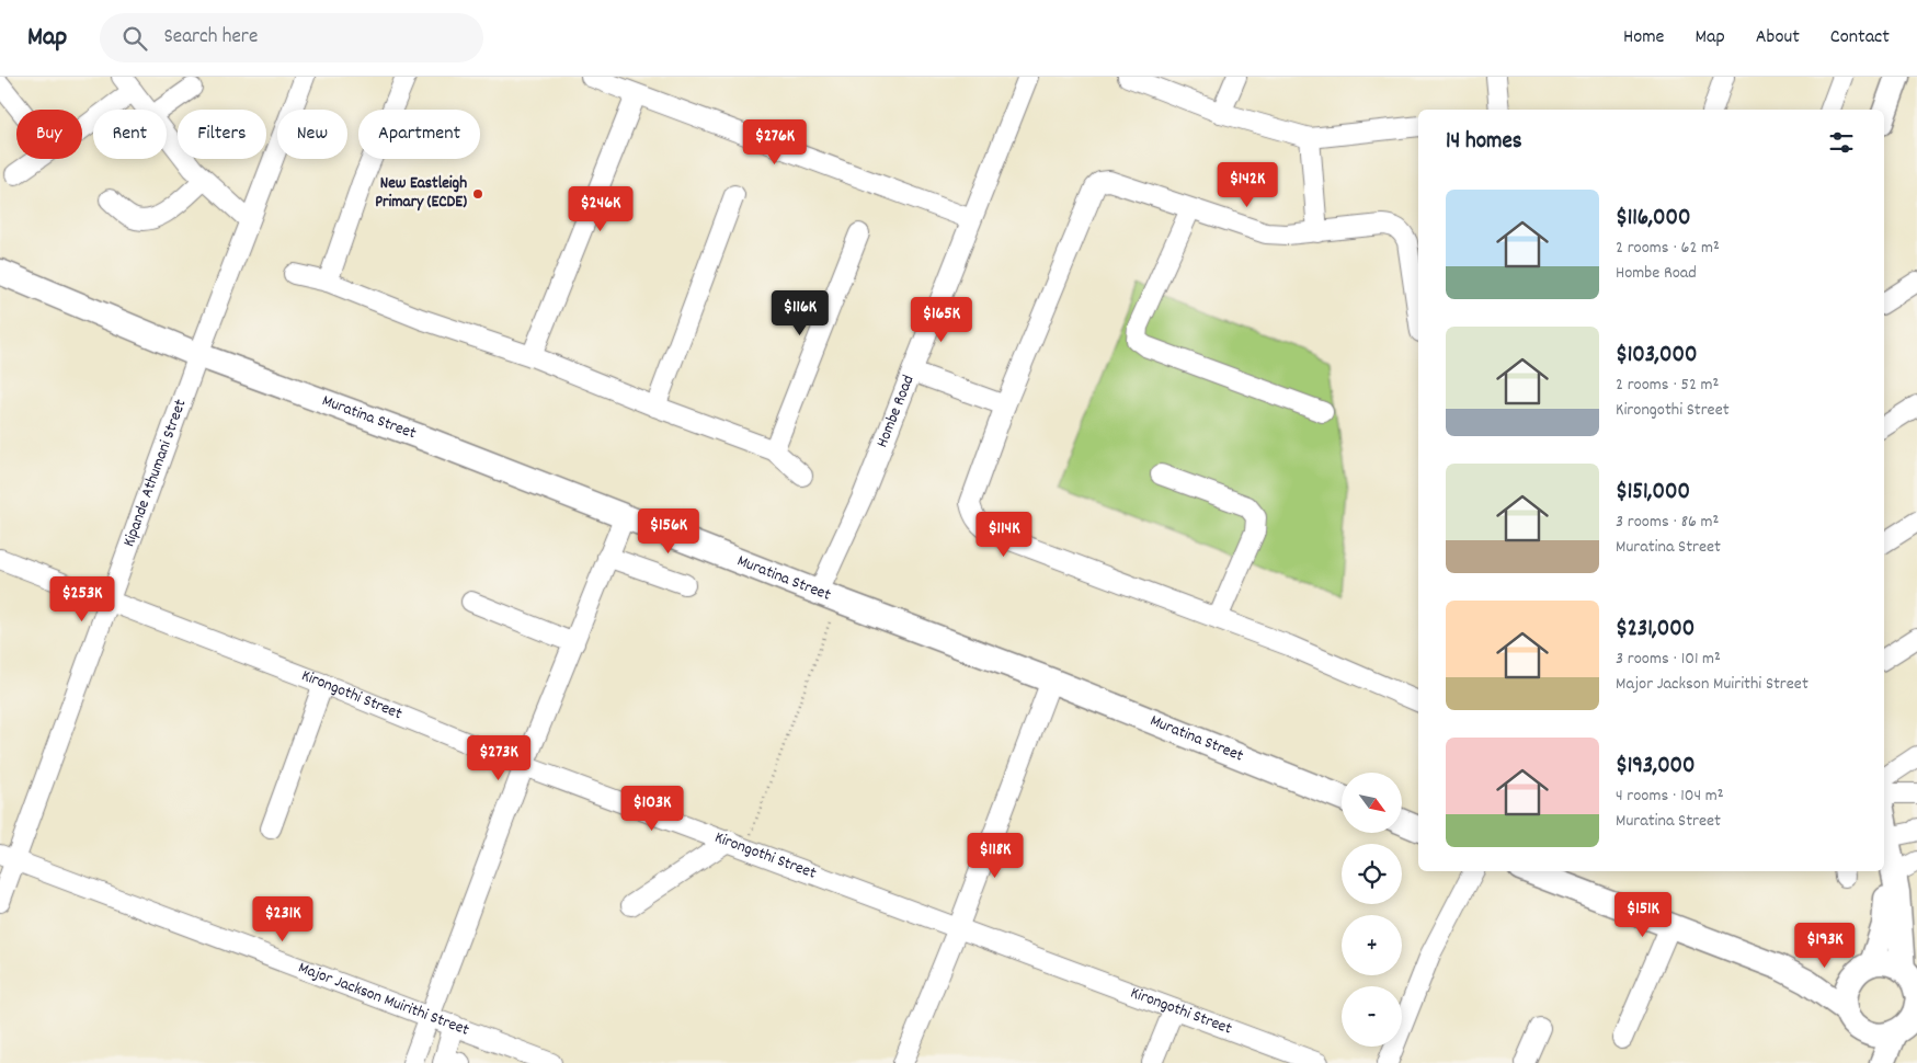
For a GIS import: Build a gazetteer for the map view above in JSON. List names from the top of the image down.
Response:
{
  "streets": {
    "main road": ["Muratina Street"],
    "street": [
      "Hombe Road",
      "Kipande Athumani Street",
      "Kirongothi Street",
      "Major Jackson Muirithi Street"
    ]
  },
  "crossings": [
    ["Hombe Road", "Muratina Street"],
    ["Muratina Street", "Kipande Athumani Street"],
    ["Kipande Athumani Street", "Kirongothi Street"],
    ["Kipande Athumani Street", "Major Jackson Muirithi Street"]
  ],
  "places": ["New Eastleigh Primary (ECDE)"],
  "north": "bottom right",
  "page": {
    "header": "Map",
    "search": "Search here",
    "nav": [
      "Home",
      "Map",
      "About",
      "Contact"
    ],
    "chip": [
      "Buy",
      "Rent",
      "Filters",
      "New",
      "Apartment"
    ],
    "heading": "14 homes",
    "price": [
      "$276K",
      "$142K",
      "$246K",
      "$116K",
      "$165K",
      "$156K",
      "$114K",
      "$253K",
      "$273K",
      "$103K",
      "$118K",
      "$151K",
      "$231K",
      "$193K"
    ],
    "list": [
      {
        "name": "$116,000",
        "note": "2 rooms · 62 m² · Hombe Road"
      },
      {
        "name": "$103,000",
        "note": "2 rooms · 52 m² · Kirongothi Street"
      },
      {
        "name": "$151,000",
        "note": "3 rooms · 86 m² · Muratina Street"
      },
      {
        "name": "$231,000",
        "note": "3 rooms · 101 m² · Major Jackson Muirithi Street"
      },
      {
        "name": "$193,000",
        "note": "4 rooms · 104 m² · Muratina Street"
      }
    ],
    "map_buttons": ["+", "−"]
  }
}
